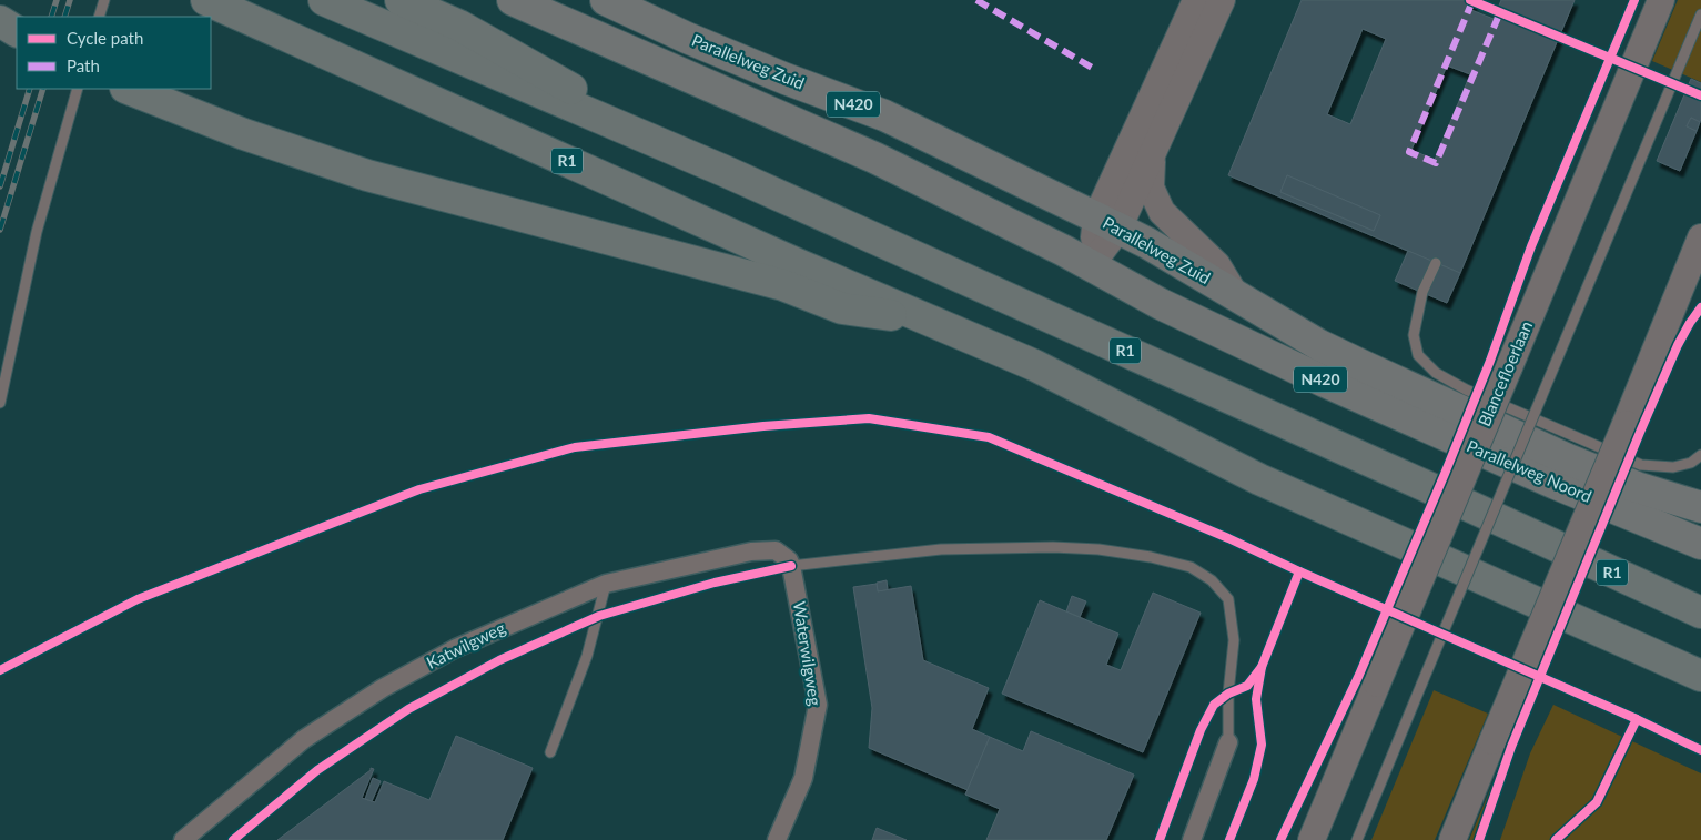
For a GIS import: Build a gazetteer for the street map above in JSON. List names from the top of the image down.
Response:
{
  "streets": {
    "highway": [
      "Parallelweg Zuid",
      "N420",
      "R1",
      "Parallelweg Noord"
    ],
    "main road": ["Blancefloerlaan"],
    "street": ["Katwilgweg", "Waterwilgweg"]
  },
  "crossings": [
    ["N420", "Parallelweg Noord"],
    ["Katwilgweg", "Waterwilgweg"]
  ],
  "legend": ["Cycle path", "Path"]
}
